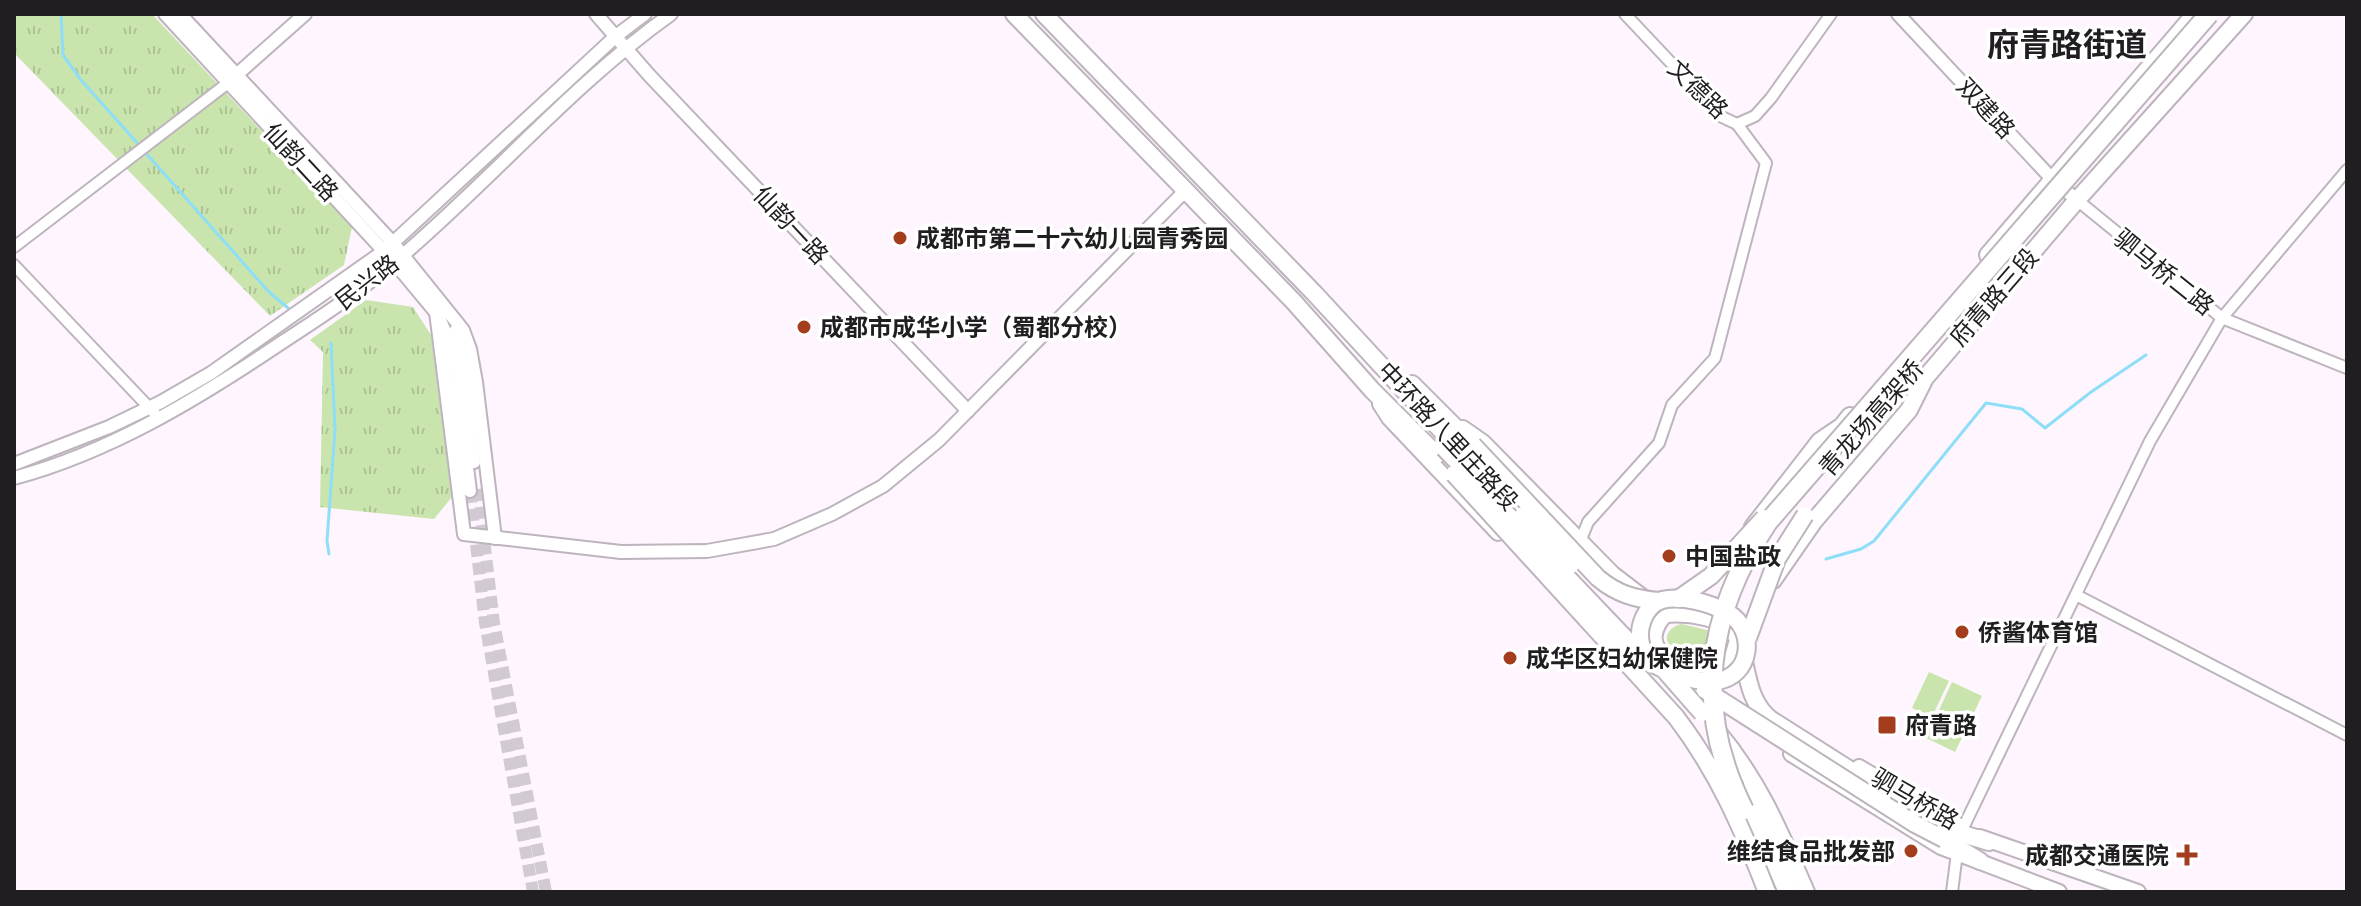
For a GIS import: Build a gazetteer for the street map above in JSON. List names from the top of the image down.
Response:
{
  "streets": {
    "highway": ["青龙场高架桥"],
    "main road": ["府青路三段", "中环路八里庄路段", "驷马桥路"],
    "street": [
      "文德路",
      "双建路",
      "仙韵二路",
      "仙韵一路",
      "驷马桥二路",
      "民兴路"
    ]
  },
  "crossings": [
    ["双建路", "驷马桥二路"],
    ["双建路", "府青路三段"],
    ["仙韵二路", "民兴路"],
    ["仙韵一路", "民兴路"],
    ["驷马桥二路", "府青路三段"],
    ["府青路三段", "驷马桥路"]
  ],
  "districts": ["府青路街道"],
  "places": {
    "other": [
      "成都市第二十六幼儿园青秀园",
      "成都市成华小学（蜀都分校）",
      "中国盐政",
      "侨酱体育馆",
      "成华区妇幼保健院",
      "维结食品批发部"
    ],
    "transit": ["府青路"],
    "health": ["成都交通医院"]
  }
}
